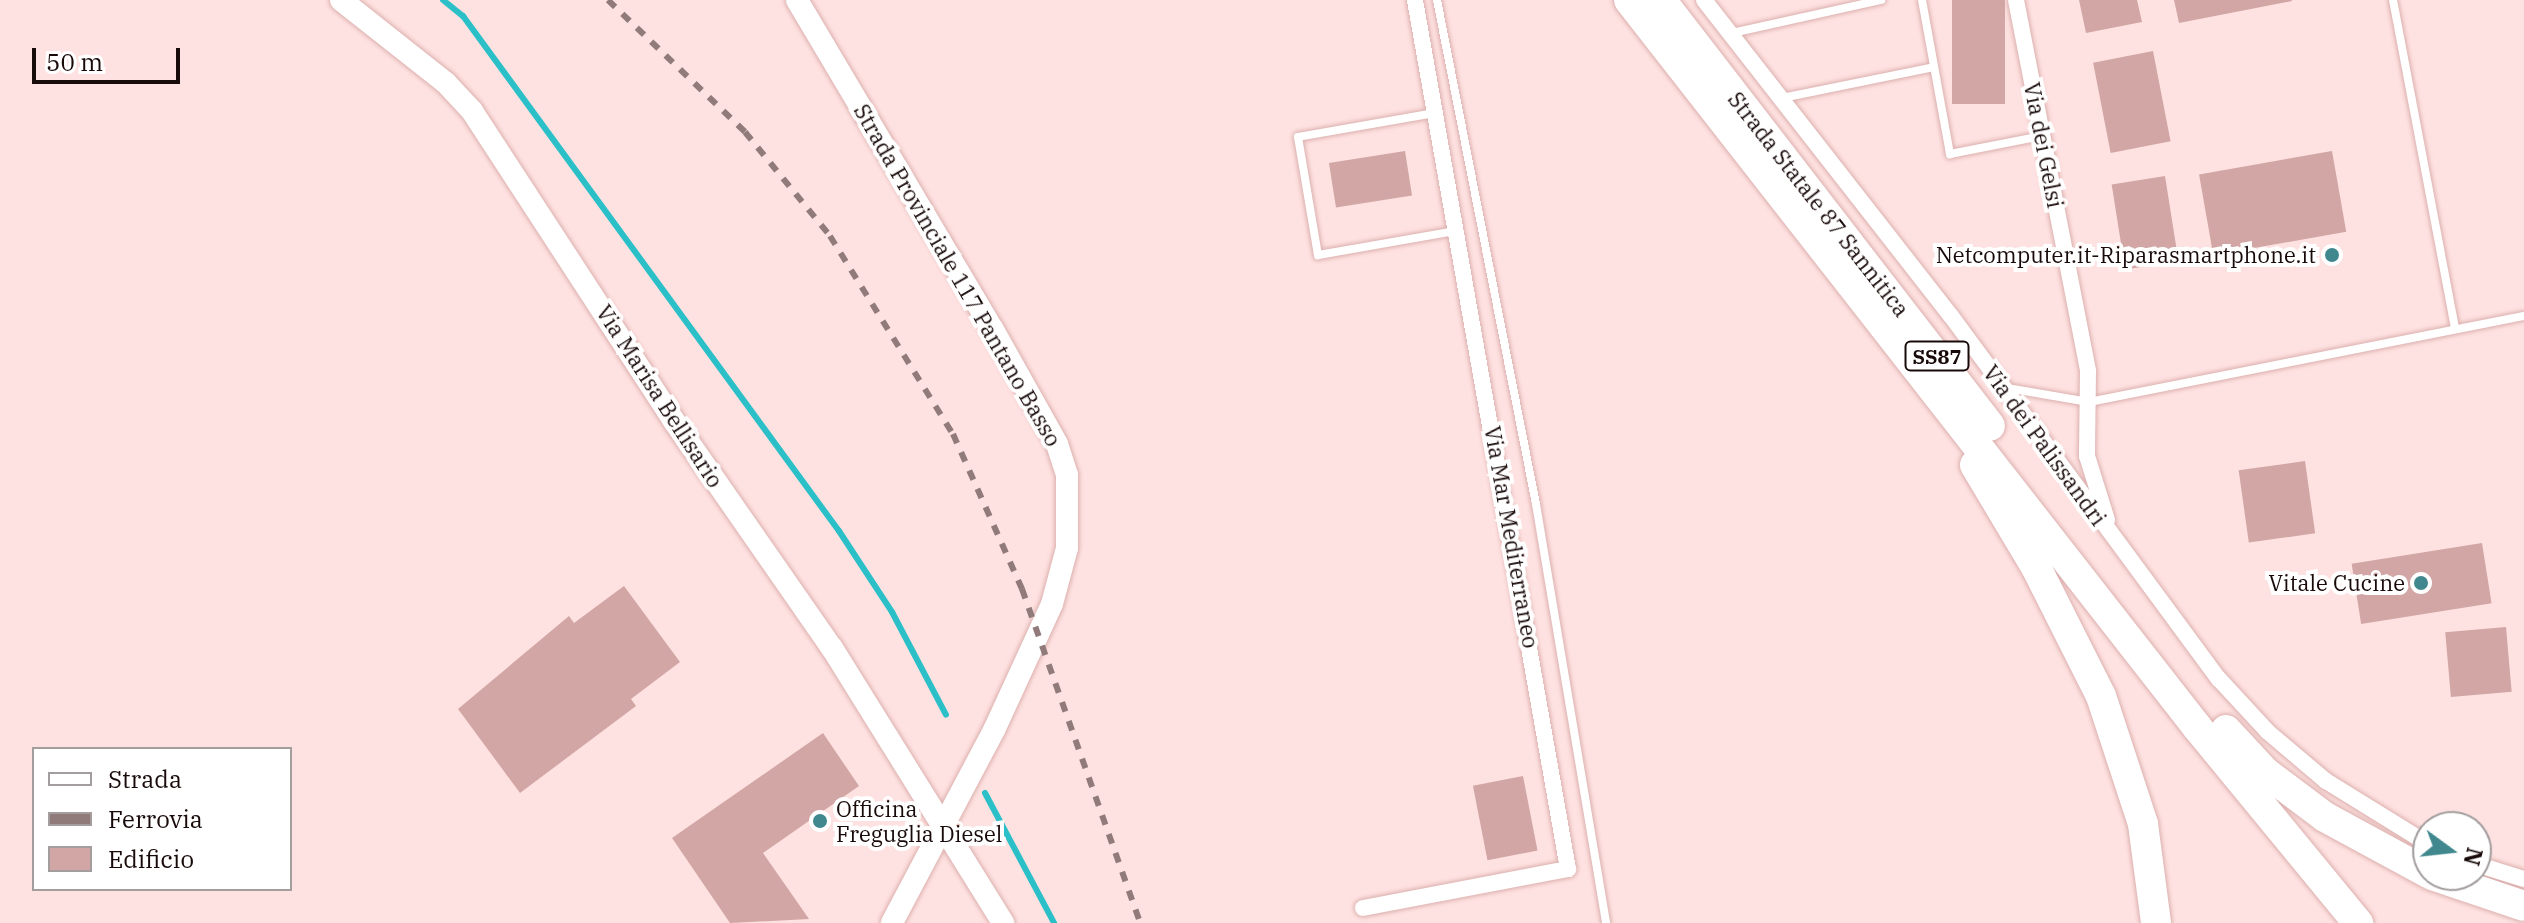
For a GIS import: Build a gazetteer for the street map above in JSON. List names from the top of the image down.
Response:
{
  "streets": {
    "highway": ["Strada Statale 87 Sannitica", "SS87"],
    "street": [
      "Via dei Gelsi",
      "Strada Provinciale 117 Pantano Basso",
      "Via Marisa Bellisario",
      "Via dei Palissandri",
      "Via Mar Mediterraneo"
    ]
  },
  "crossings": [
    ["Via dei Gelsi", "Via dei Palissandri"],
    ["Strada Statale 87 Sannitica", "SS87"],
    ["Strada Provinciale 117 Pantano Basso", "Via Marisa Bellisario"]
  ],
  "places": ["Netcomputer.it-Riparasmartphone.it", "Vitale Cucine", "Officina Freguglia Diesel"],
  "legend": ["Strada", "Ferrovia", "Edificio"],
  "scale_bar": "50 m",
  "north": "right"
}
